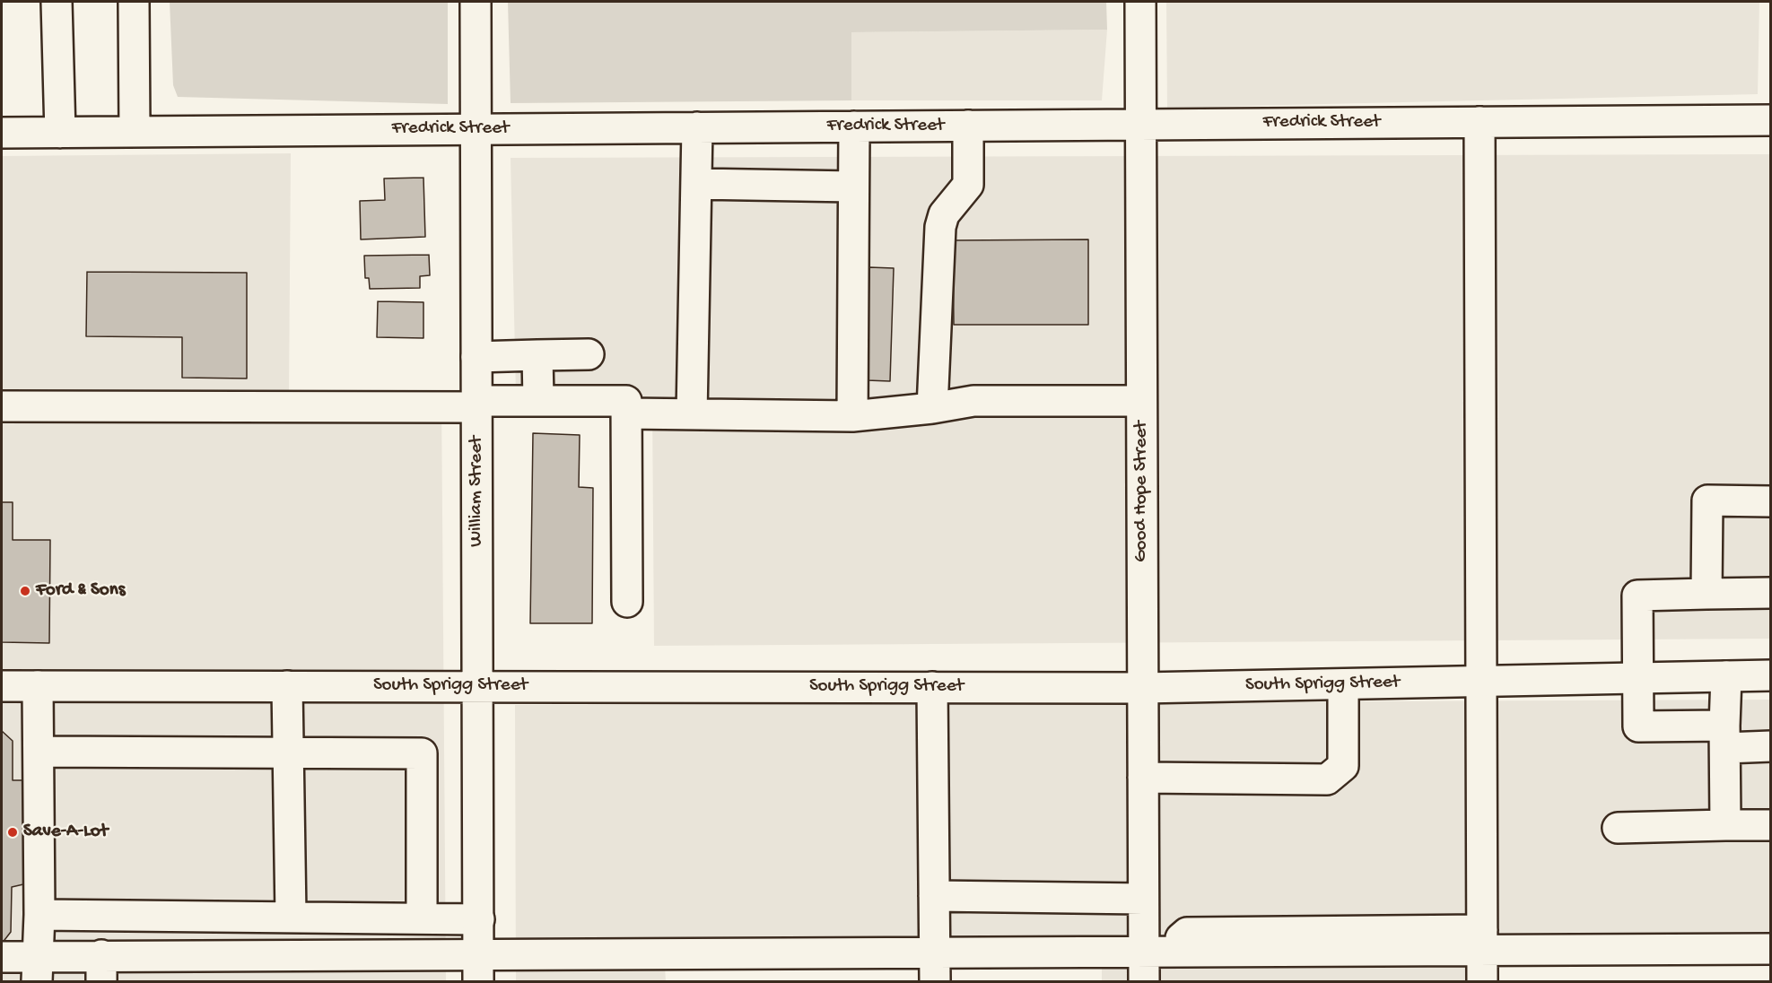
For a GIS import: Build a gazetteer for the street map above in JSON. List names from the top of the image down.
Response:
{
  "streets": {
    "street": [
      "Fredrick Street",
      "William Street",
      "Good Hope Street",
      "South Sprigg Street"
    ]
  },
  "crossings": [
    ["Fredrick Street", "William Street"],
    ["Fredrick Street", "Good Hope Street"],
    ["William Street", "South Sprigg Street"],
    ["Good Hope Street", "South Sprigg Street"]
  ],
  "places": ["Ford & Sons", "Save-A-Lot"]
}
